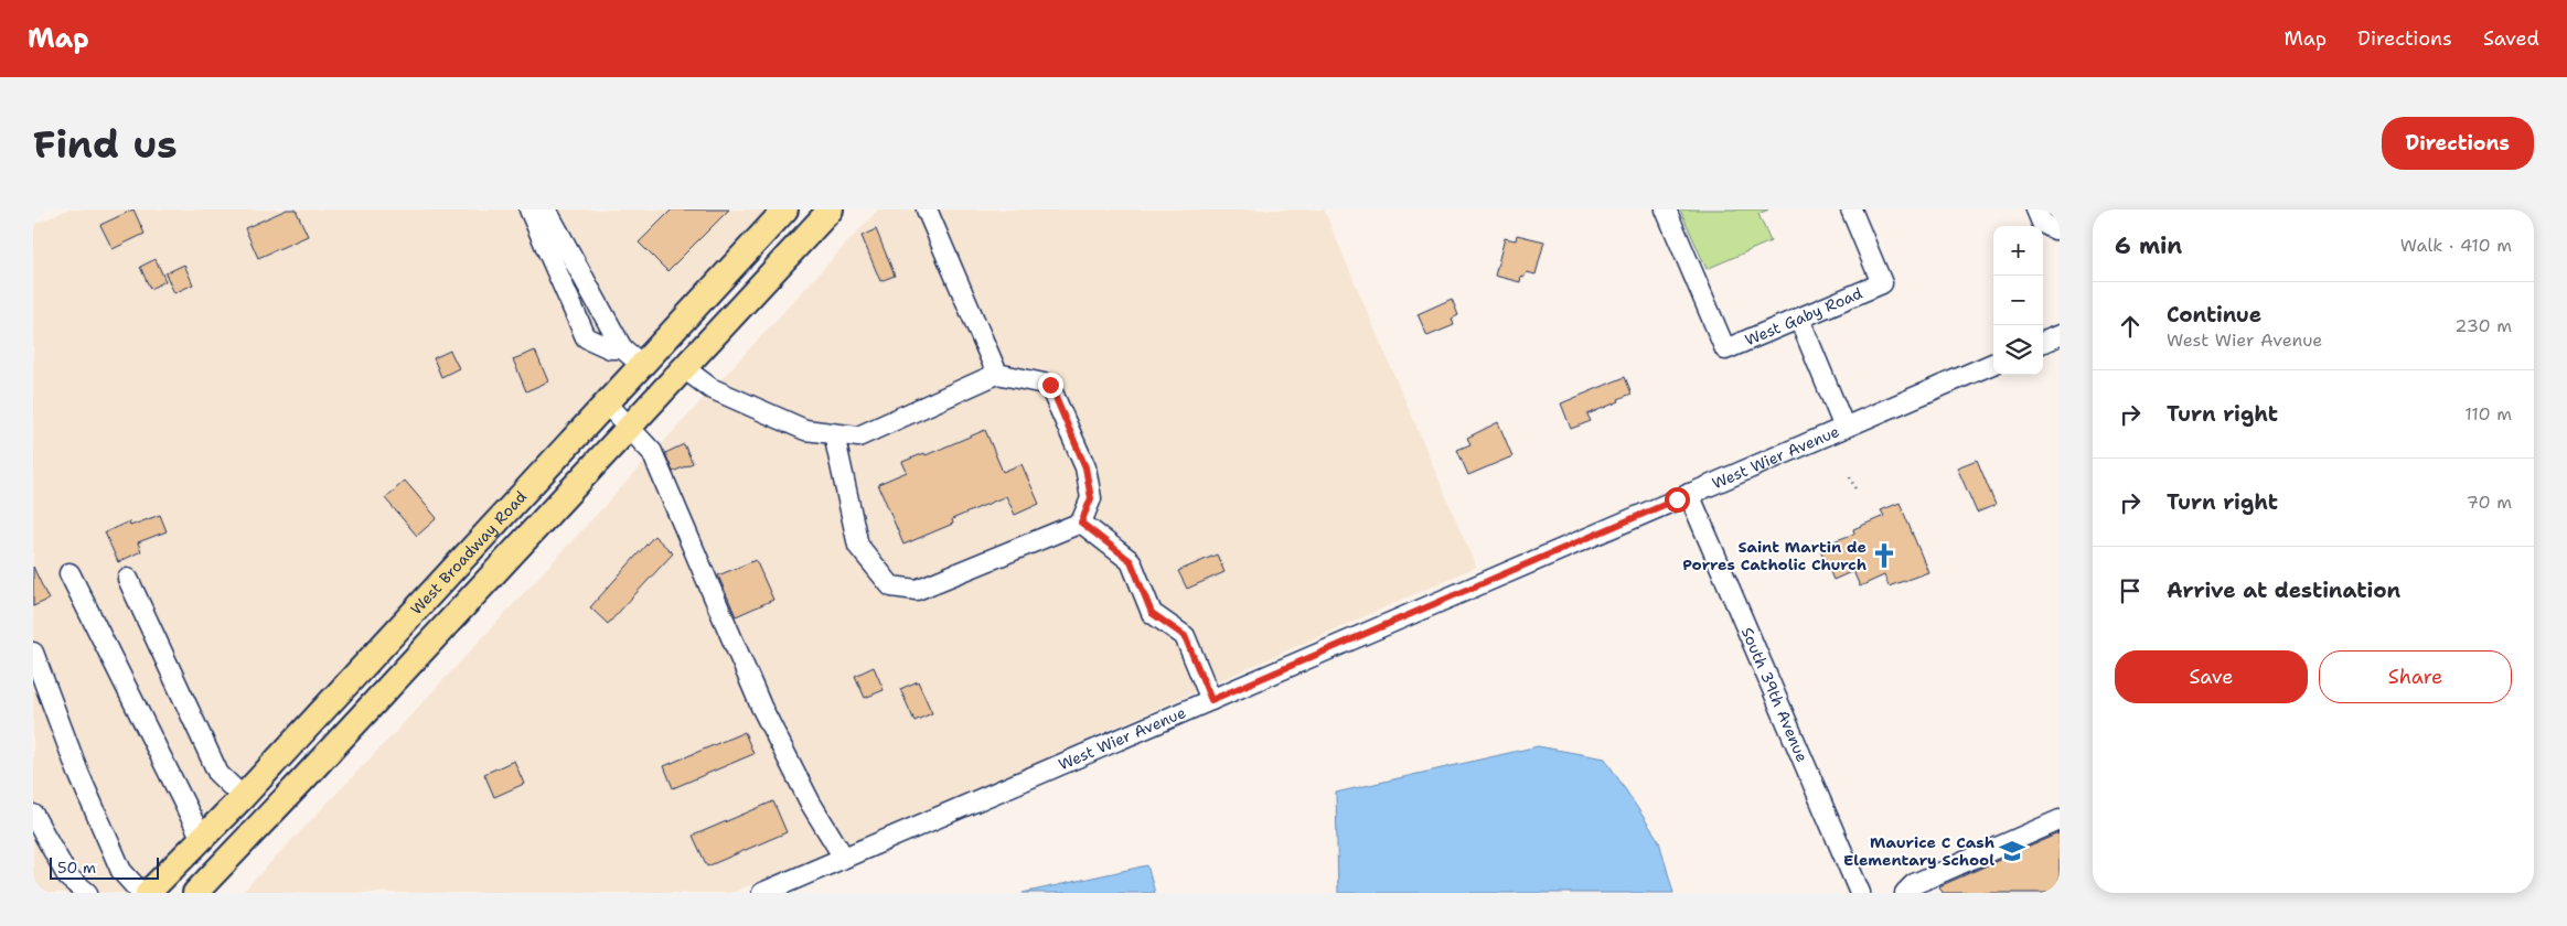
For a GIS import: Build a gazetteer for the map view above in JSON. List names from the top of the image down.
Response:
{
  "streets": {
    "main road": ["West Broadway Road"],
    "street": ["West Gaby Road", "West Wier Avenue", "South 39th Avenue"]
  },
  "crossings": [
    ["West Wier Avenue", "South 39th Avenue"]
  ],
  "places": {
    "church": ["Saint Martin de Porres Catholic Church"],
    "school or university": ["Maurice C Cash Elementary School"]
  },
  "scale_bar": "50 m",
  "page": {
    "header": "Map",
    "nav": ["Map", "Directions", "Saved"],
    "buttons": [
      "Directions",
      ["Save", "Share"]
    ],
    "title": "Find us",
    "heading": ["6 min", "Walk · 410 m"],
    "map_buttons": ["+", "−"],
    "list": [
      ["Continue", "West Wier Avenue", "230 m"],
      ["Turn right", "110 m"],
      ["Turn right", "70 m"],
      "Arrive at destination"
    ],
    "scale": "50 m"
  }
}
